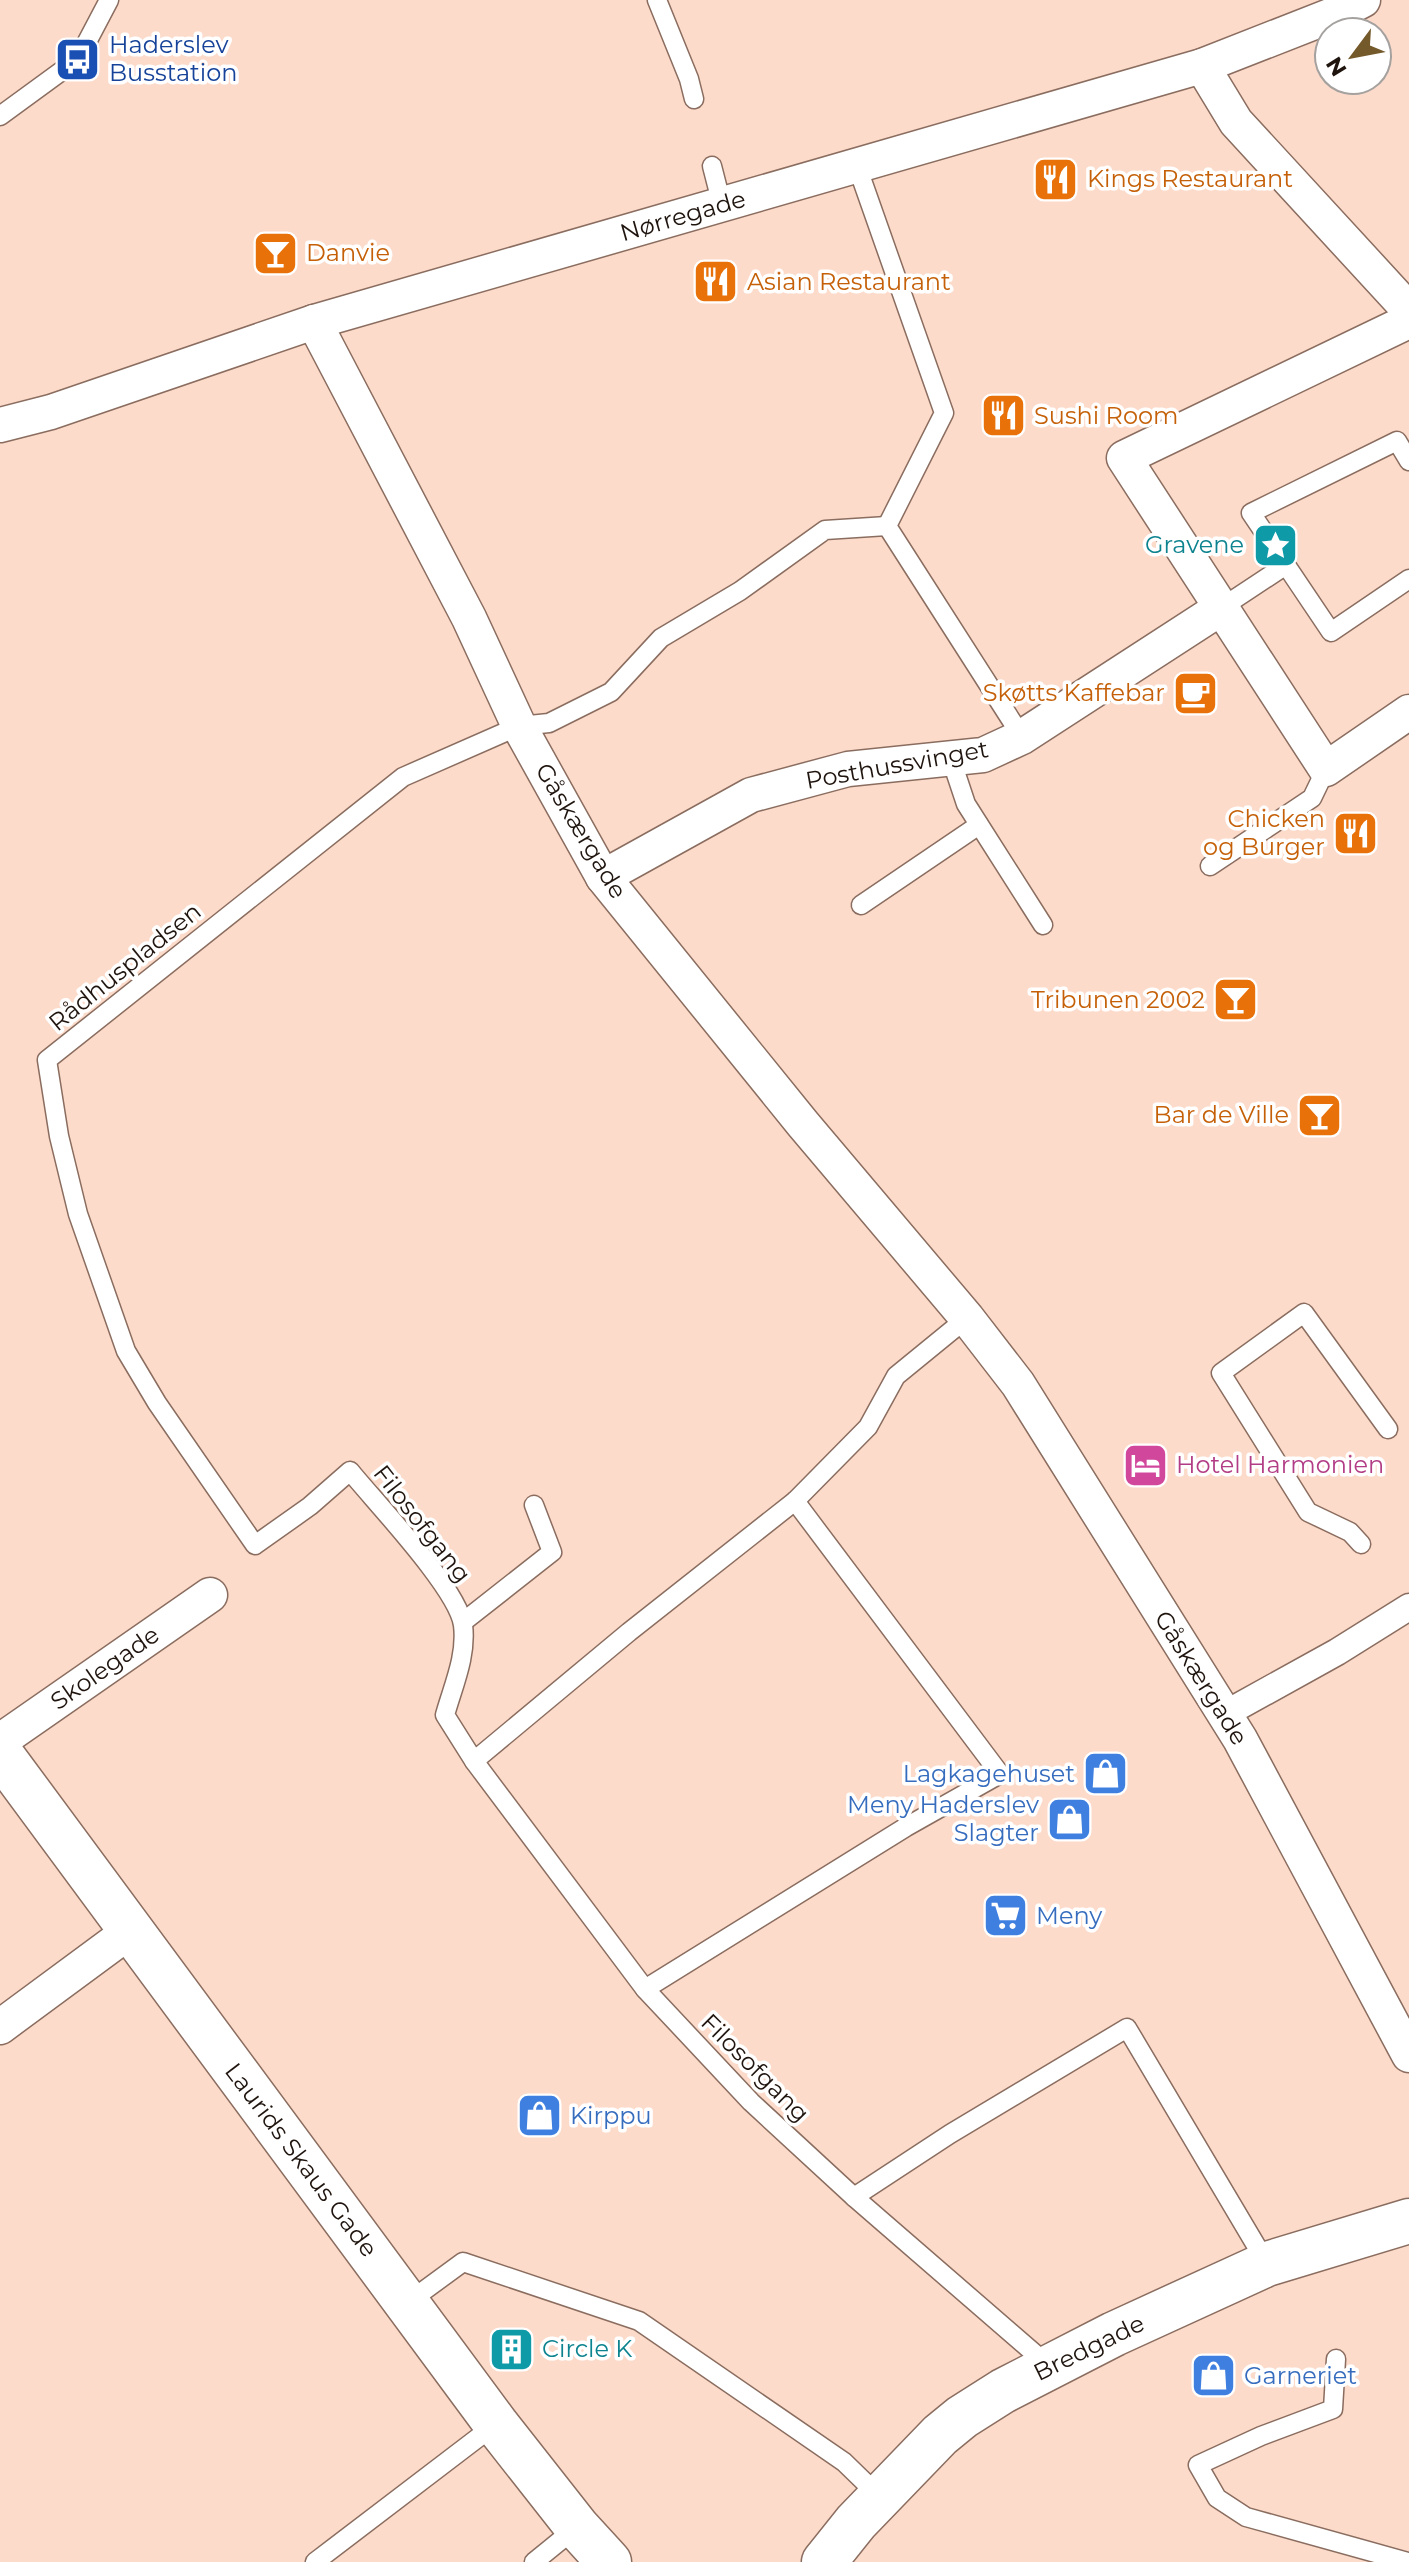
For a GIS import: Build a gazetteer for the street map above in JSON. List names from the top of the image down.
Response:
{
  "streets": {
    "street": [
      "Nørregade",
      "Posthussvinget",
      "Gåskærgade",
      "Skolegade",
      "Laurids Skaus Gade",
      "Bredgade"
    ],
    "lane": ["Rådhuspladsen", "Filosofgang"]
  },
  "crossings": [
    ["Nørregade", "Gåskærgade"],
    ["Posthussvinget", "Gåskærgade"],
    ["Gåskærgade", "Rådhuspladsen"],
    ["Rådhuspladsen", "Filosofgang"],
    ["Filosofgang", "Bredgade"]
  ],
  "places": {
    "bus stop": ["Haderslev Busstation"],
    "restaurant": [
      "Kings Restaurant",
      "Asian Restaurant",
      "Sushi Room",
      "Chicken og Burger"
    ],
    "bar": ["Danvie", "Tribunen 2002", "Bar de Ville"],
    "place": ["Gravene"],
    "cafe": ["Skøtts Kaffebar"],
    "hotel": ["Hotel Harmonien"],
    "shop": [
      "Lagkagehuset",
      "Meny Haderslev Slagter",
      "Kirppu",
      "Garneriet"
    ],
    "supermarket": ["Meny"],
    "building": ["Circle K"]
  },
  "north": "bottom left"
}
